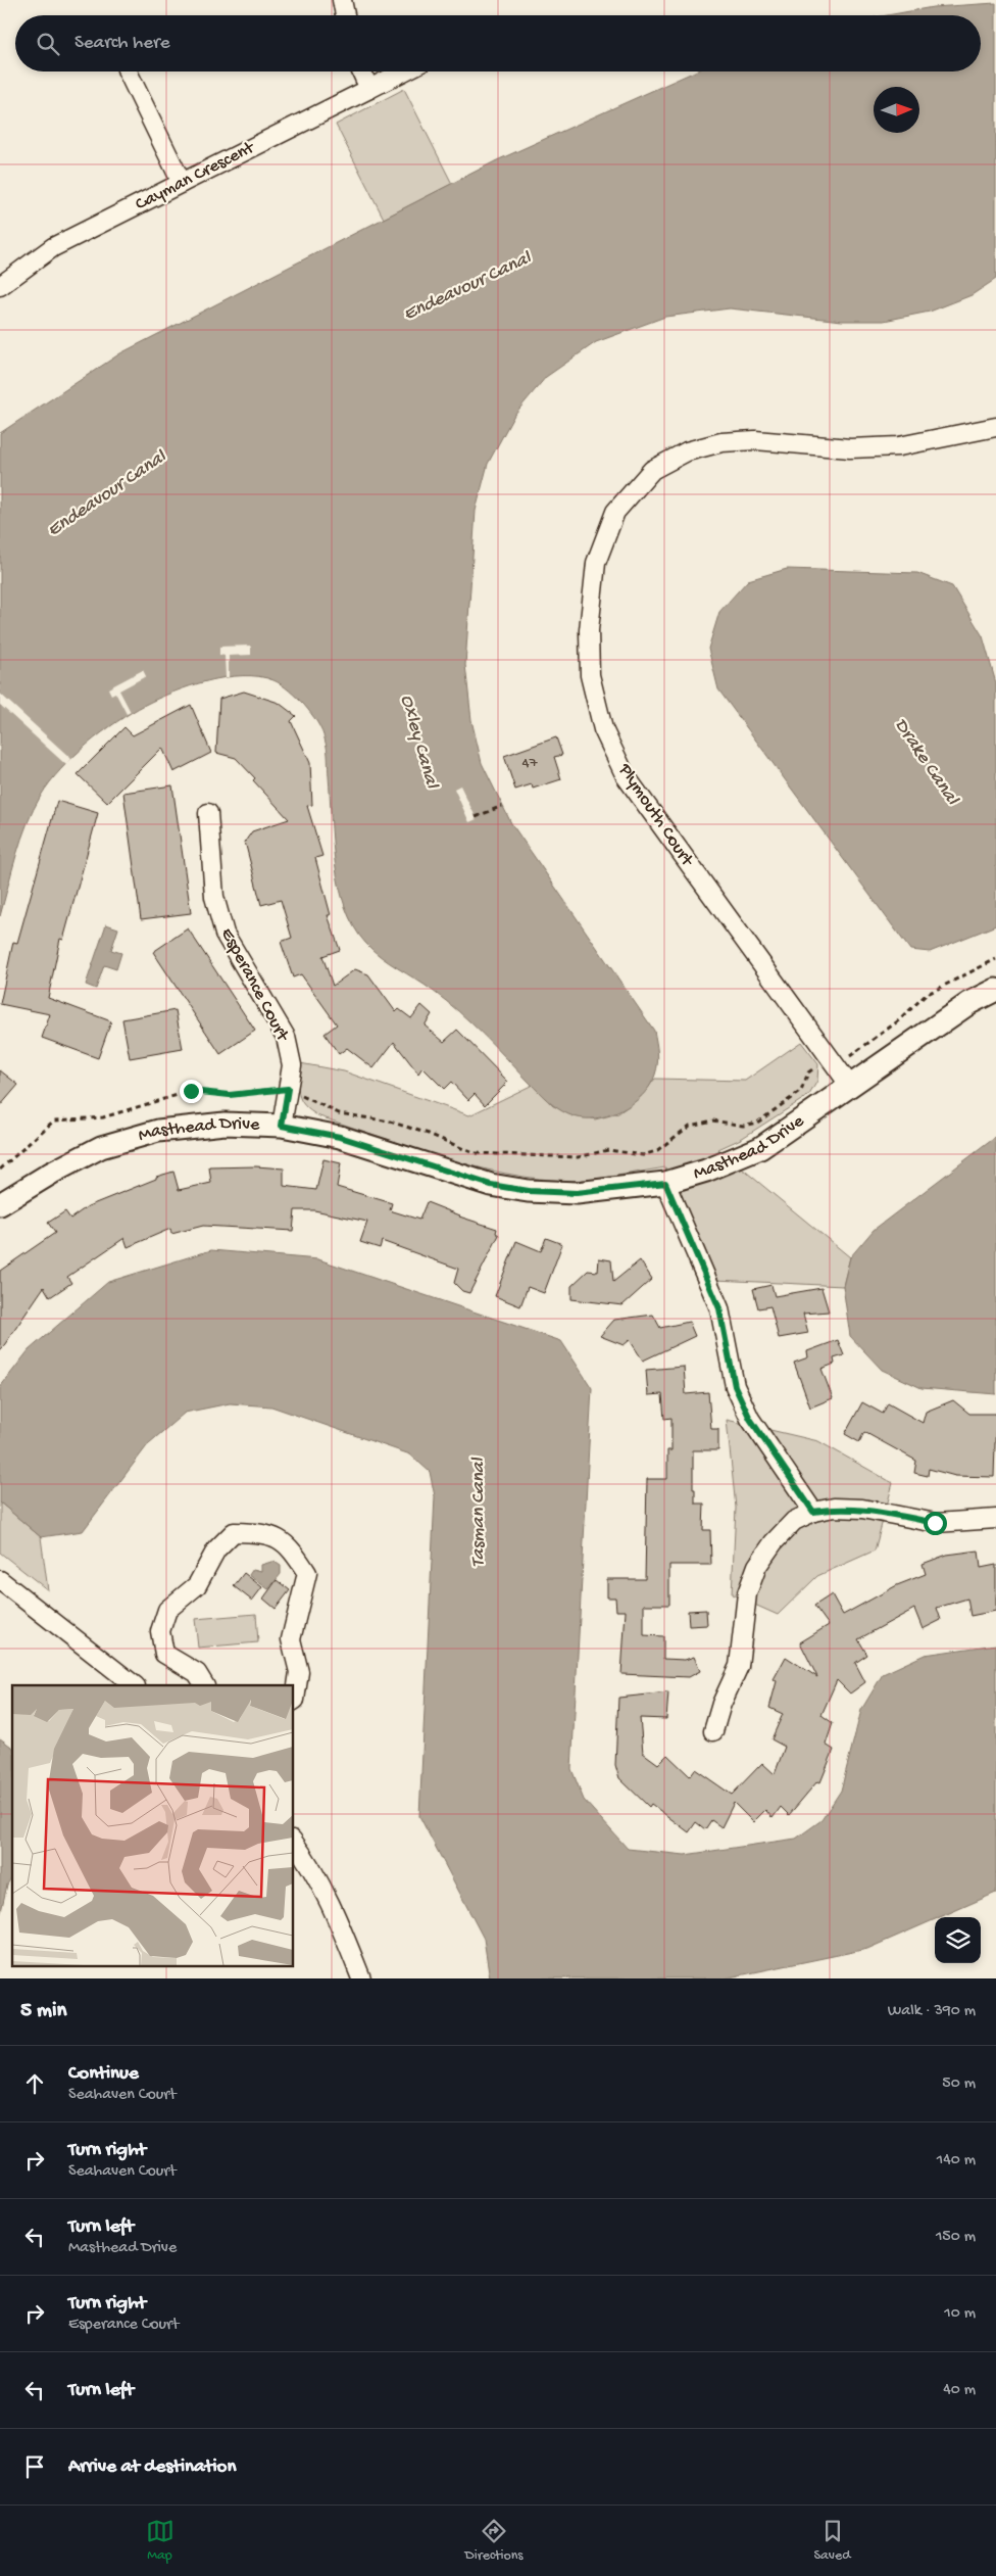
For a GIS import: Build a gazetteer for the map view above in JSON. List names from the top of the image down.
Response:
{
  "streets": {
    "street": [
      "Cayman Crescent",
      "Plymouth Court",
      "Esperance Court",
      "Masthead Drive"
    ]
  },
  "crossings": [
    ["Plymouth Court", "Masthead Drive"],
    ["Esperance Court", "Masthead Drive"]
  ],
  "water": [
    "Endeavour Canal",
    "Oxley Canal",
    "Drake Canal",
    "Tasman Canal"
  ],
  "house_numbers": ["47"],
  "north": "right",
  "page": {
    "search": "Search here",
    "heading": ["5 min", "Walk · 390 m"],
    "list": [
      ["Continue", "Seahaven Court", "50 m"],
      ["Turn right", "Seahaven Court", "140 m"],
      ["Turn left", "Masthead Drive", "150 m"],
      ["Turn right", "Esperance Court", "10 m"],
      ["Turn left", "40 m"],
      "Arrive at destination"
    ],
    "nav": ["Map", "Directions", "Saved"]
  }
}
